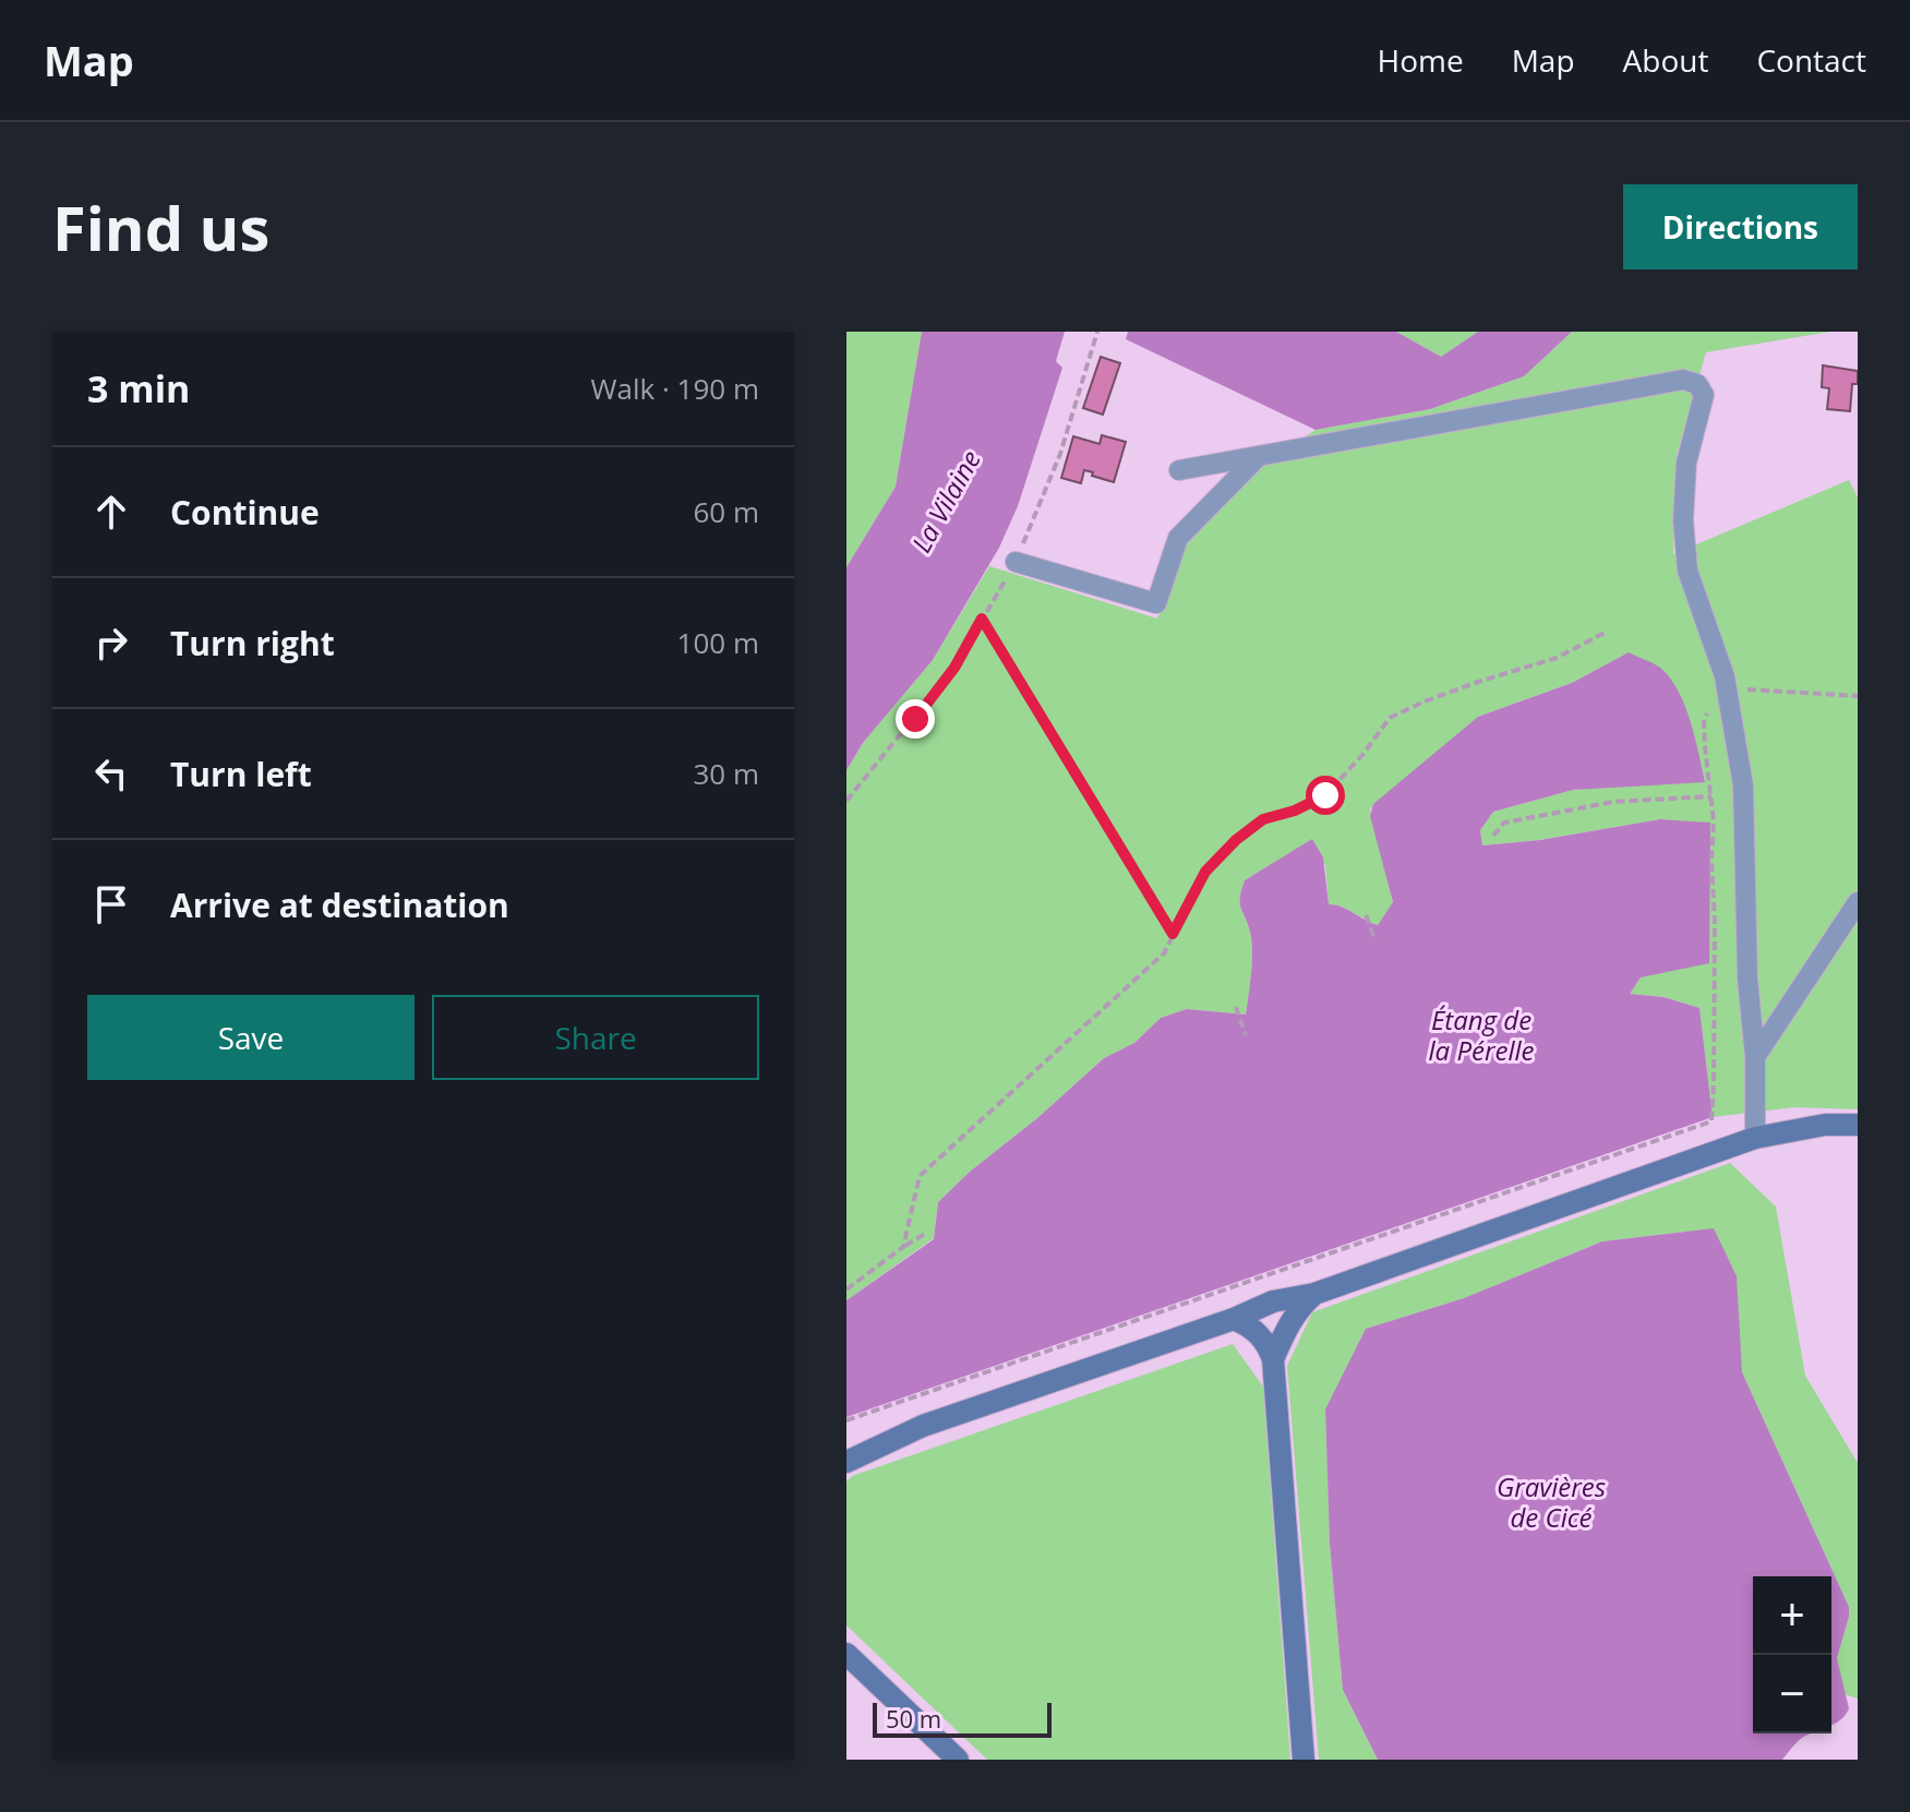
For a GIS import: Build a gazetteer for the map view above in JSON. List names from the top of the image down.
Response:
{
  "water": ["La Vilaine", "Étang de la Pérelle", "Gravières de Cicé"],
  "scale_bar": "50 m",
  "page": {
    "header": "Map",
    "nav": [
      "Home",
      "Map",
      "About",
      "Contact"
    ],
    "buttons": [
      "Directions",
      ["Save", "Share"]
    ],
    "title": "Find us",
    "heading": ["3 min", "Walk · 190 m"],
    "list": [
      ["Continue", "60 m"],
      ["Turn right", "100 m"],
      ["Turn left", "30 m"],
      "Arrive at destination"
    ],
    "map_buttons": ["+", "−"],
    "scale": "50 m"
  }
}
